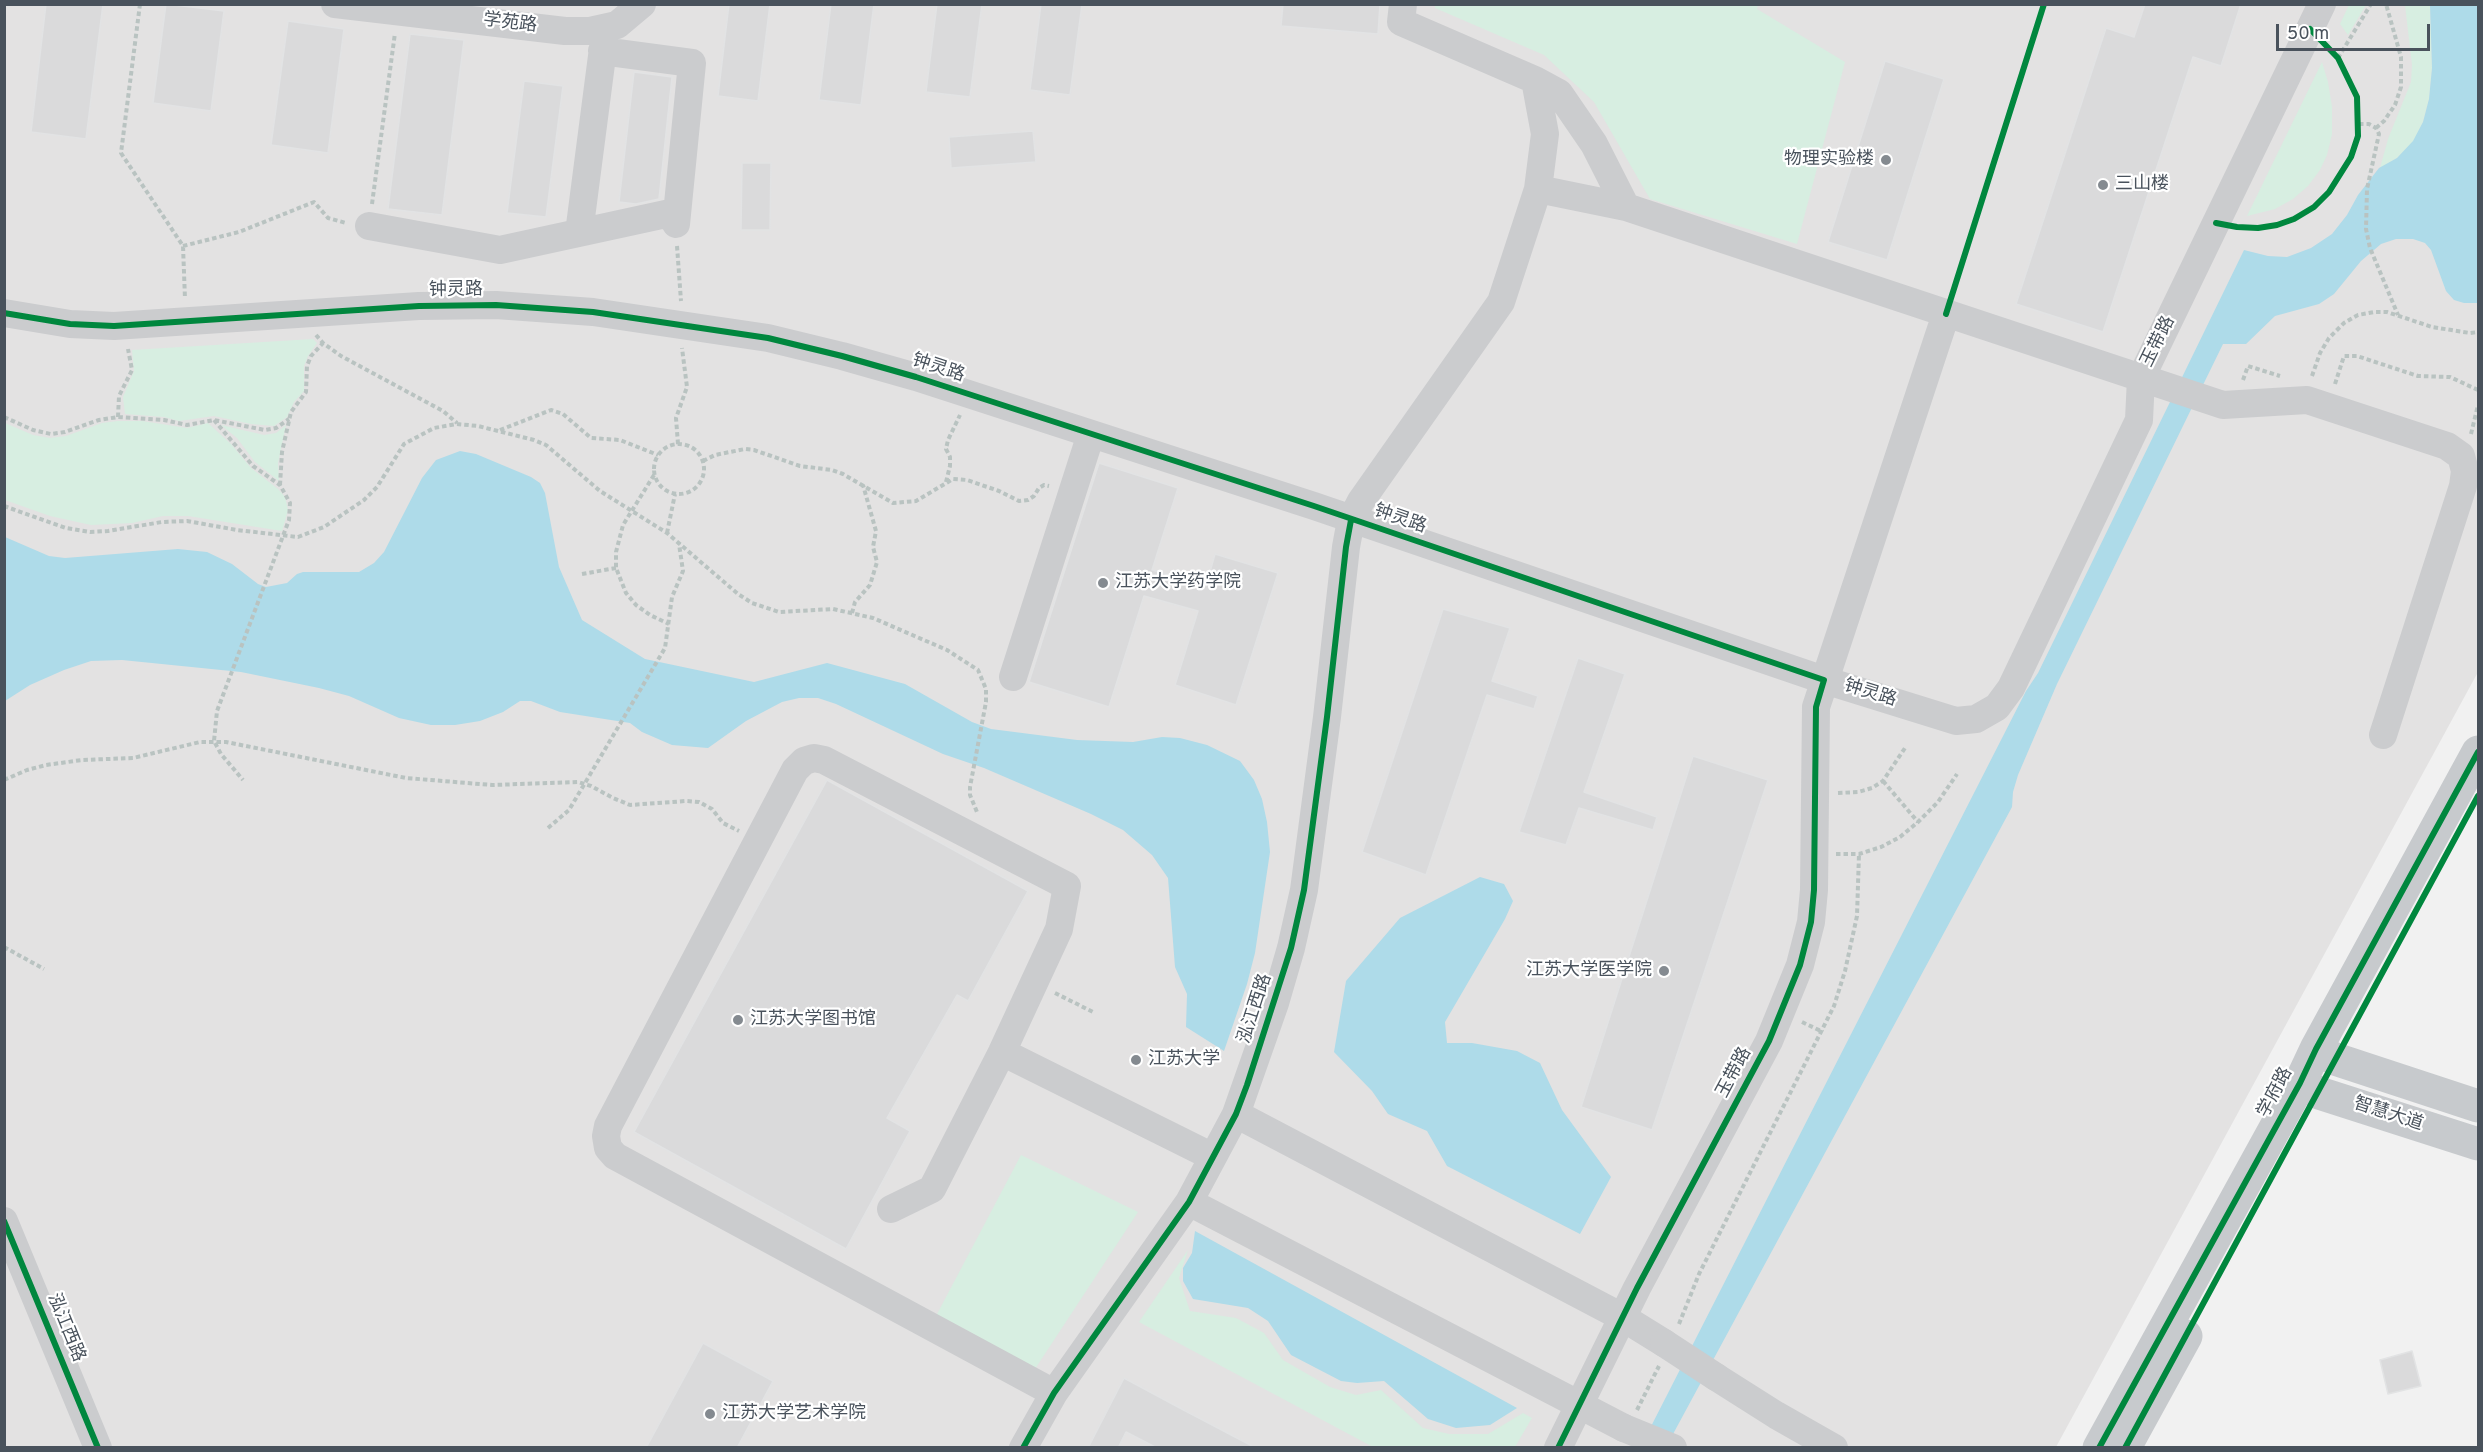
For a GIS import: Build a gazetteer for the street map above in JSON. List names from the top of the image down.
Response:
{
  "streets": {
    "main road": ["学府路", "智慧大道"],
    "lane": [
      "学苑路",
      "钟灵路",
      "玉带路",
      "泓江西路"
    ]
  },
  "crossings": [
    ["钟灵路", "玉带路"],
    ["钟灵路", "泓江西路"],
    ["学府路", "智慧大道"]
  ],
  "places": [
    "物理实验楼",
    "三山楼",
    "江苏大学药学院",
    "江苏大学医学院",
    "江苏大学图书馆",
    "江苏大学",
    "江苏大学艺术学院"
  ],
  "scale_bar": "50 m"
}
